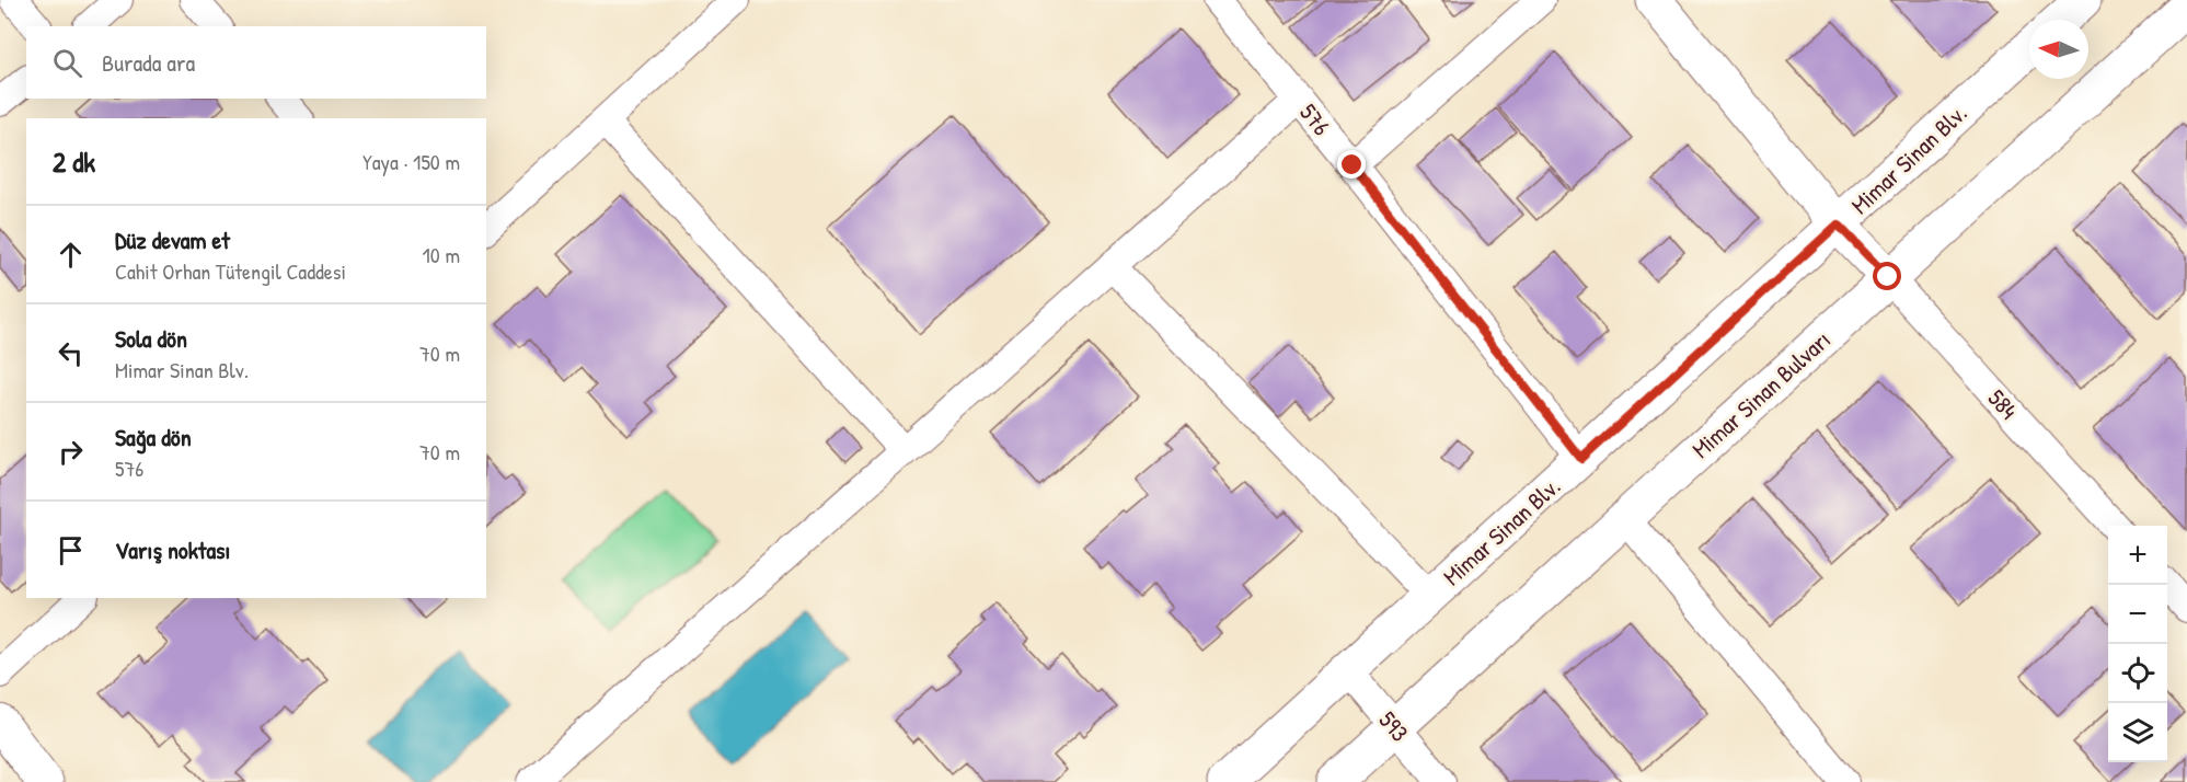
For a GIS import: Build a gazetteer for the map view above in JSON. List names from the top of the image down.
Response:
{
  "streets": {
    "street": [
      "576",
      "Mimar Sinan Blv.",
      "Mimar Sinan Bulvarı",
      "584",
      "593"
    ]
  },
  "crossings": [
    ["576", "Mimar Sinan Blv."],
    ["Mimar Sinan Blv.", "593"],
    ["Mimar Sinan Bulvarı", "584"],
    ["Mimar Sinan Bulvarı", "593"]
  ],
  "north": "left",
  "page": {
    "search": "Burada ara",
    "heading": ["2 dk", "Yaya · 150 m"],
    "list": [
      ["Düz devam et", "Cahit Orhan Tütengil Caddesi", "10 m"],
      ["Sola dön", "Mimar Sinan Blv.", "70 m"],
      ["Sağa dön", "576", "70 m"],
      "Varış noktası"
    ],
    "map_buttons": ["+", "−"]
  }
}
